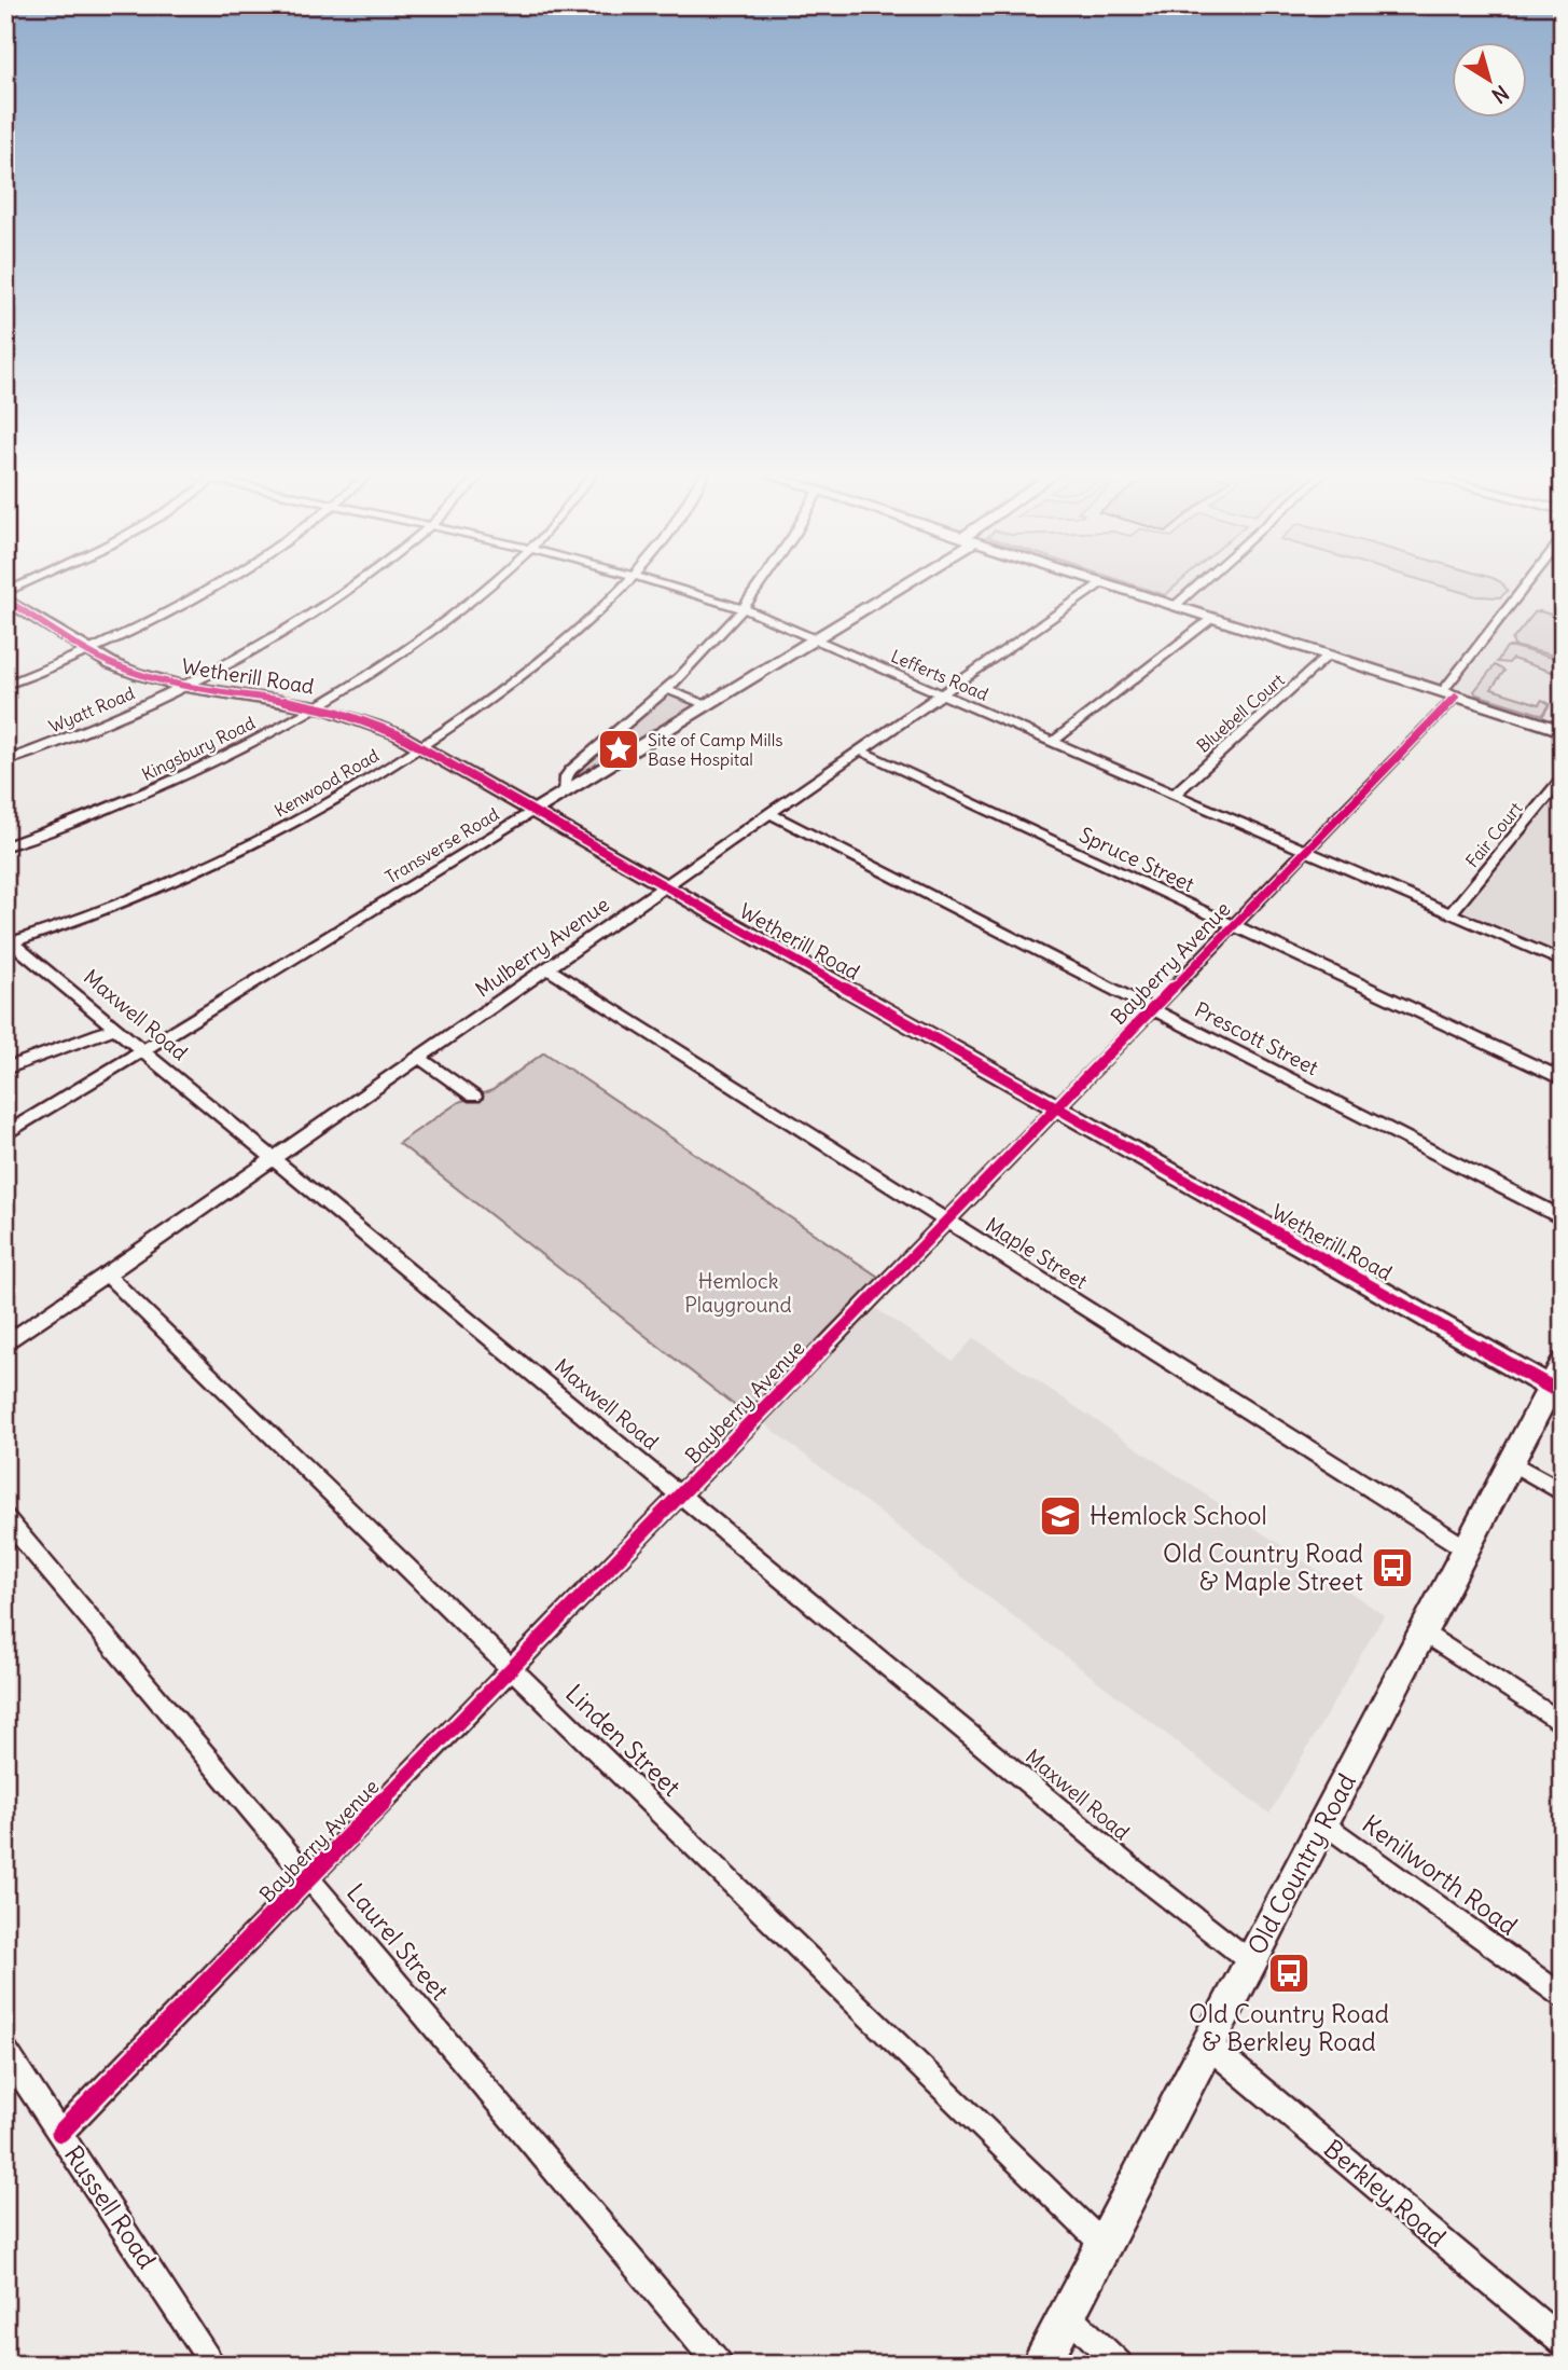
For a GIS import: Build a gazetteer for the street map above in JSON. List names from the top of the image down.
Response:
{
  "streets": {
    "main road": ["Old Country Road"],
    "street": [
      "Lefferts Road",
      "Wetherill Road",
      "Wyatt Road",
      "Bluebell Court",
      "Kingsbury Road",
      "Kenwood Road",
      "Fair Court",
      "Transverse Road",
      "Spruce Street",
      "Mulberry Avenue",
      "Bayberry Avenue",
      "Maxwell Road",
      "Prescott Street",
      "Maple Street",
      "Linden Street",
      "Kenilworth Road",
      "Laurel Street",
      "Berkley Road",
      "Russell Road"
    ]
  },
  "crossings": [
    ["Lefferts Road", "Bluebell Court"],
    ["Lefferts Road", "Fair Court"],
    ["Lefferts Road", "Transverse Road"],
    ["Lefferts Road", "Mulberry Avenue"],
    ["Lefferts Road", "Bayberry Avenue"],
    ["Wetherill Road", "Wyatt Road"],
    ["Wetherill Road", "Kingsbury Road"],
    ["Wetherill Road", "Kenwood Road"],
    ["Wetherill Road", "Transverse Road"],
    ["Wetherill Road", "Mulberry Avenue"],
    ["Wetherill Road", "Bayberry Avenue"],
    ["Wetherill Road", "Old Country Road"],
    ["Kenwood Road", "Maxwell Road"],
    ["Transverse Road", "Maxwell Road"],
    ["Spruce Street", "Mulberry Avenue"],
    ["Spruce Street", "Bayberry Avenue"],
    ["Mulberry Avenue", "Maxwell Road"],
    ["Mulberry Avenue", "Prescott Street"],
    ["Mulberry Avenue", "Maple Street"],
    ["Mulberry Avenue", "Linden Street"],
    ["Bayberry Avenue", "Maxwell Road"],
    ["Bayberry Avenue", "Prescott Street"],
    ["Bayberry Avenue", "Maple Street"],
    ["Bayberry Avenue", "Linden Street"],
    ["Bayberry Avenue", "Laurel Street"],
    ["Bayberry Avenue", "Russell Road"],
    ["Maxwell Road", "Old Country Road"],
    ["Maple Street", "Old Country Road"],
    ["Linden Street", "Old Country Road"],
    ["Old Country Road", "Kenilworth Road"],
    ["Old Country Road", "Berkley Road"]
  ],
  "parks": ["Hemlock Playground"],
  "places": {
    "place": ["Site of Camp Mills Base Hospital"],
    "school or university": ["Hemlock School"],
    "bus stop": ["Old Country Road & Maple Street", "Old Country Road & Berkley Road"]
  },
  "north": "bottom right"
}
